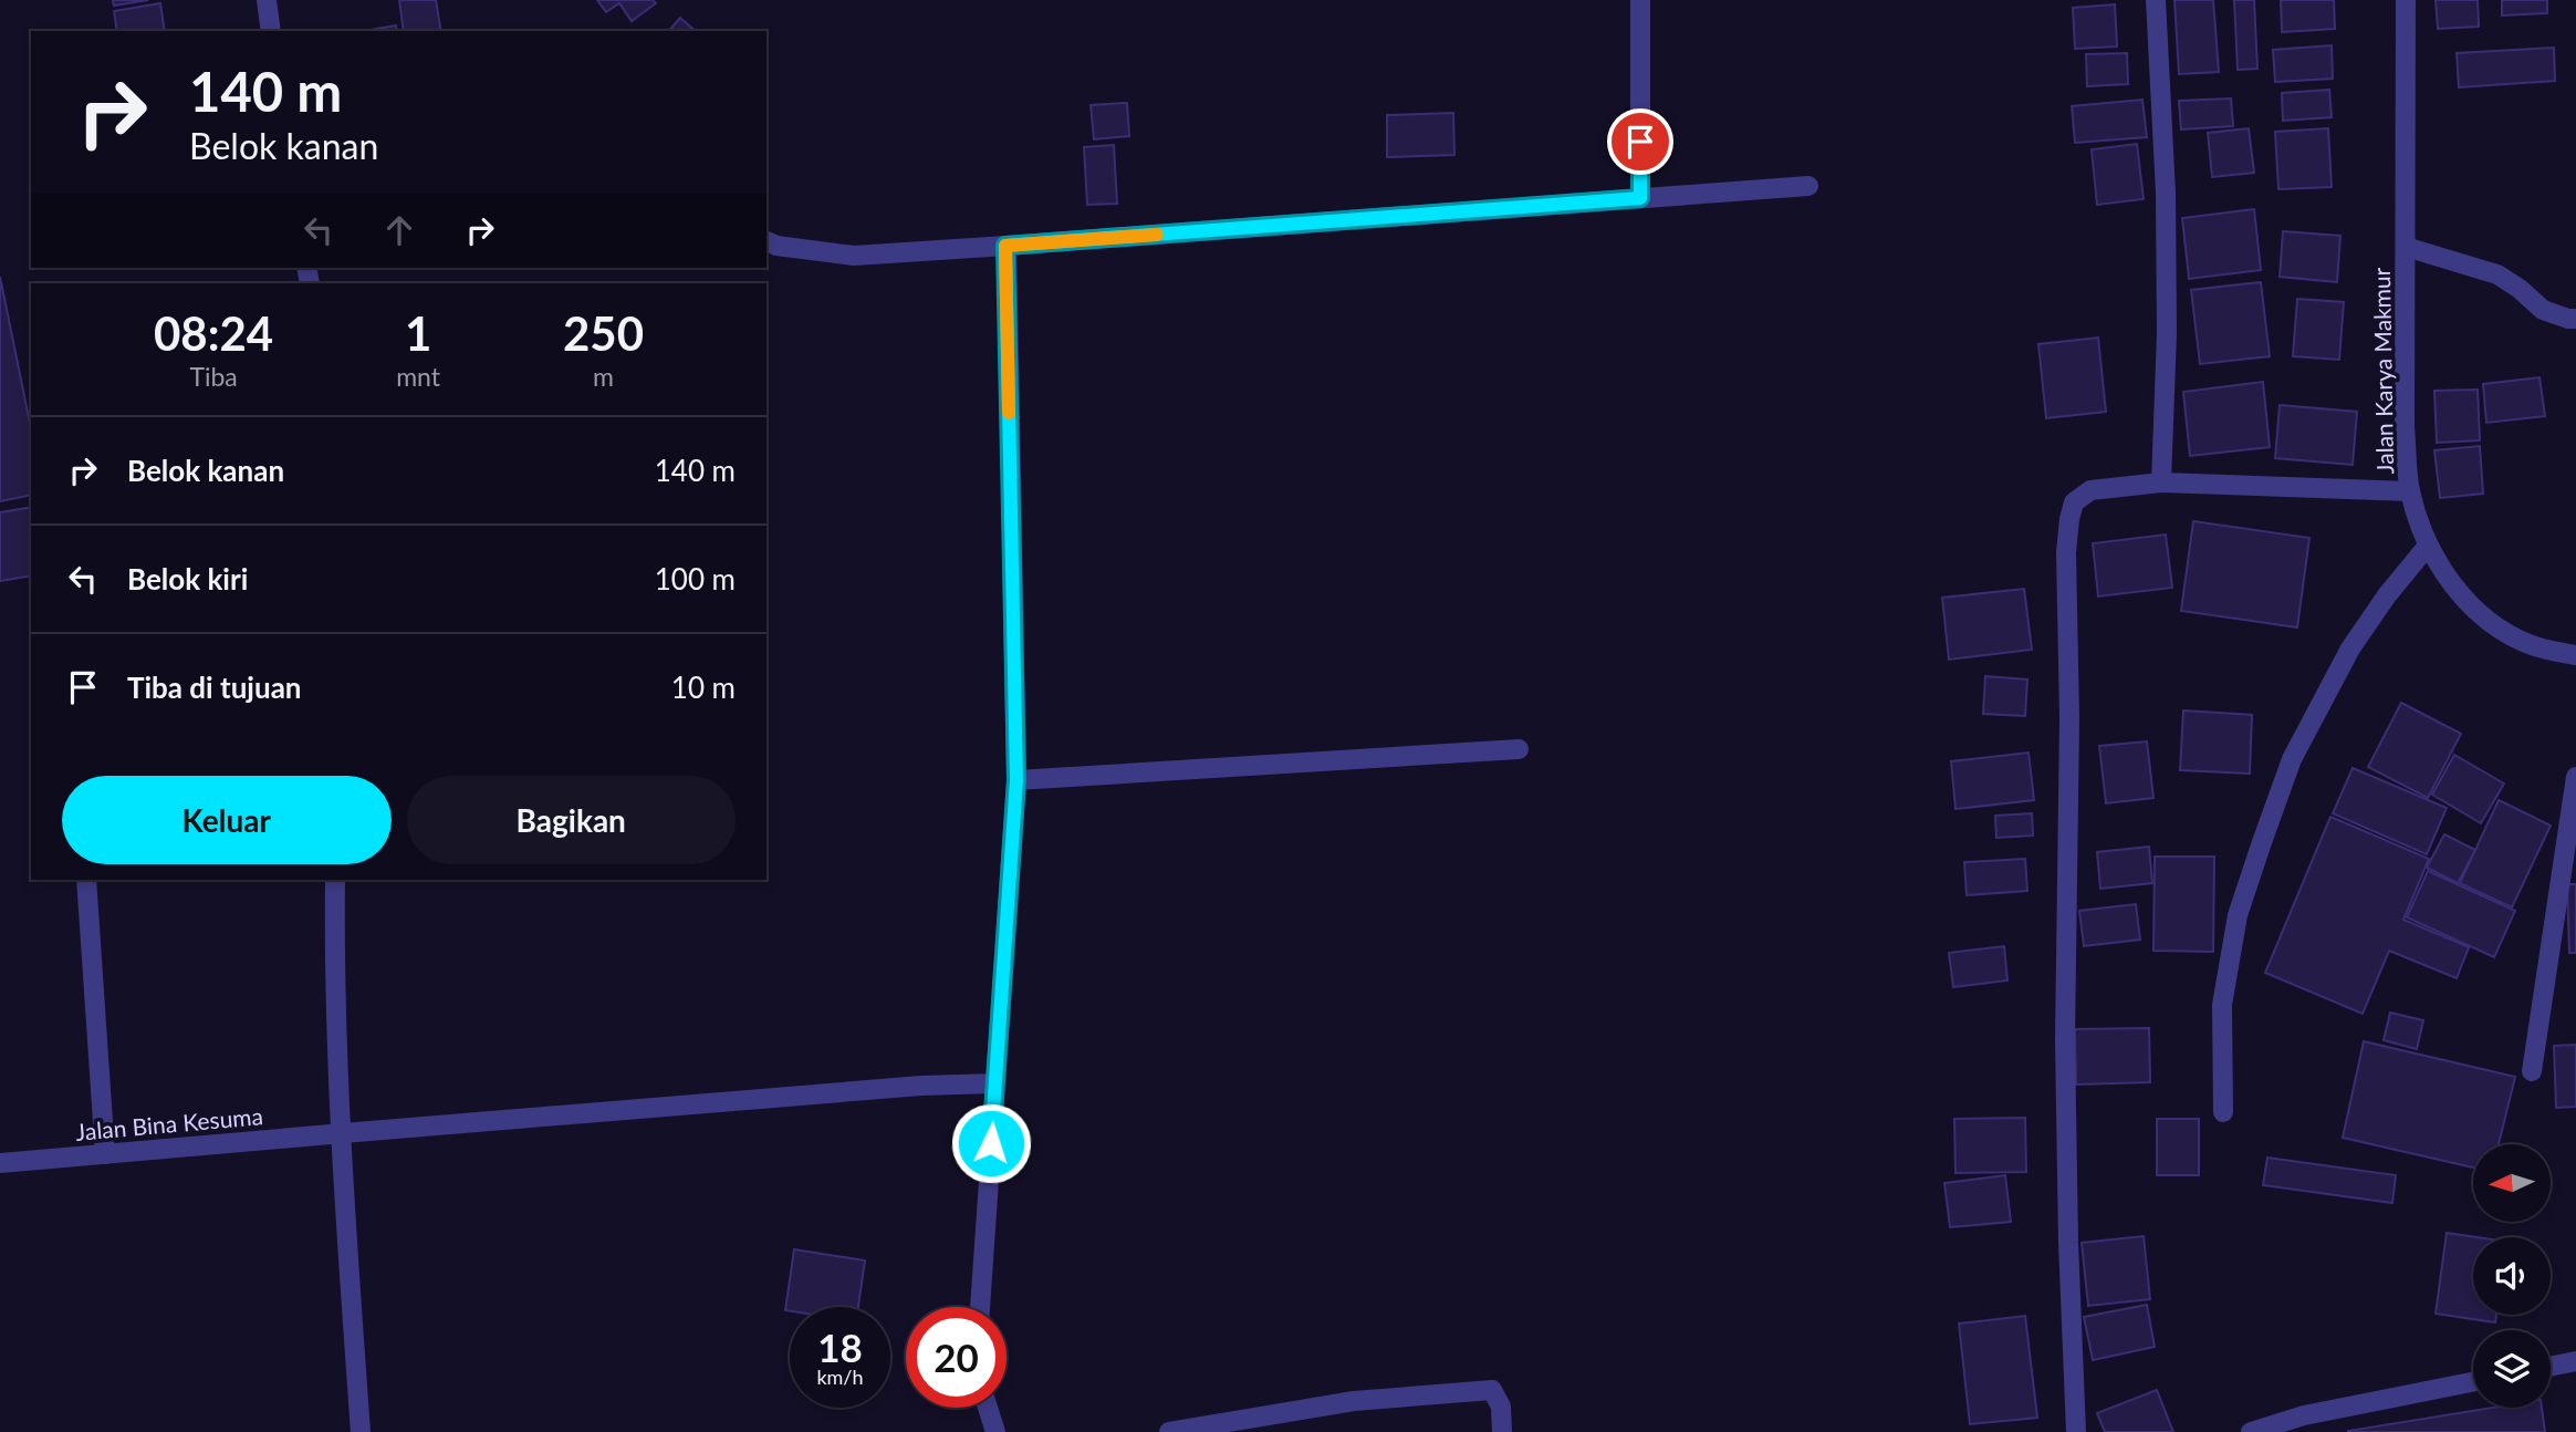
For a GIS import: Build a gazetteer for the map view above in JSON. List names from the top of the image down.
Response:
{
  "streets": {
    "street": ["Jalan Karya Makmur", "Jalan Bina Kesuma"]
  },
  "north": "left",
  "page": {
    "turn": ["140 m", "Belok kanan"],
    "eta": [
      "08:24",
      "Tiba",
      "1",
      "mnt",
      "250",
      "m"
    ],
    "list": [
      {
        "name": "Belok kanan",
        "value": "140 m"
      },
      {
        "name": "Belok kiri",
        "value": "100 m"
      },
      {
        "name": "Tiba di tujuan",
        "value": "10 m"
      }
    ],
    "buttons": ["Keluar", "Bagikan"],
    "speed": "18 km/h",
    "limit": "20"
  }
}
